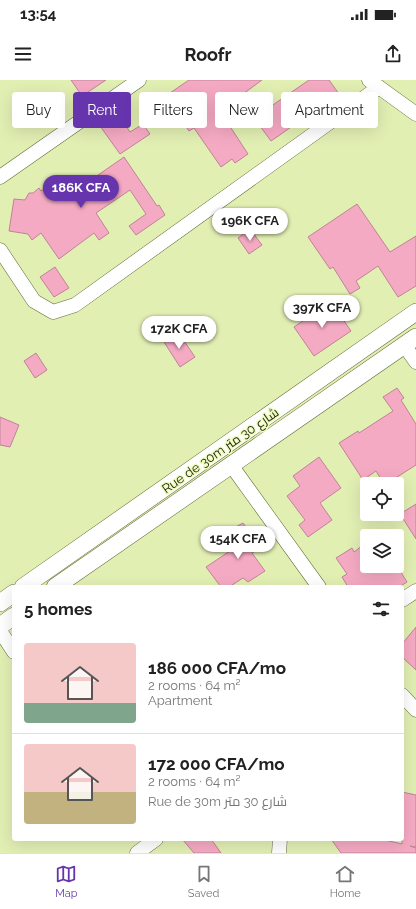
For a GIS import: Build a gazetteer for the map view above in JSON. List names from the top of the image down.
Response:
{
  "streets": {
    "street": ["Rue de 30m شارع 30 متر"]
  },
  "page": {
    "status": "13:54",
    "header": "Roofr",
    "chip": [
      "Buy",
      "Rent",
      "Filters",
      "New",
      "Apartment"
    ],
    "price": [
      "186K CFA",
      "196K CFA",
      "397K CFA",
      "172K CFA",
      "154K CFA"
    ],
    "heading": "5 homes",
    "list": [
      {
        "name": "186 000 CFA/mo",
        "note": "2 rooms · 64 m² · Apartment"
      },
      {
        "name": "172 000 CFA/mo",
        "note": "2 rooms · 64 m² · Rue de 30m شارع 30 متر"
      }
    ],
    "tabs": ["Map", "Saved", "Home"]
  }
}
